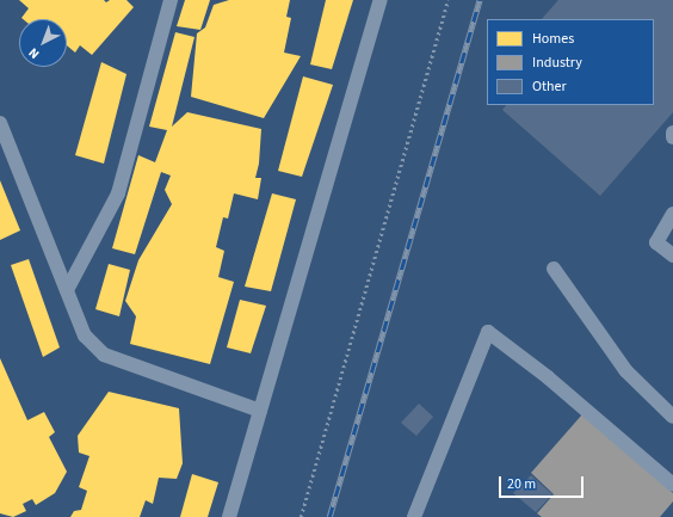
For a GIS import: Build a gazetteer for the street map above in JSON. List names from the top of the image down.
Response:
{
  "legend": ["Homes", "Industry", "Other"],
  "scale_bar": "20 m",
  "north": "bottom left"
}
